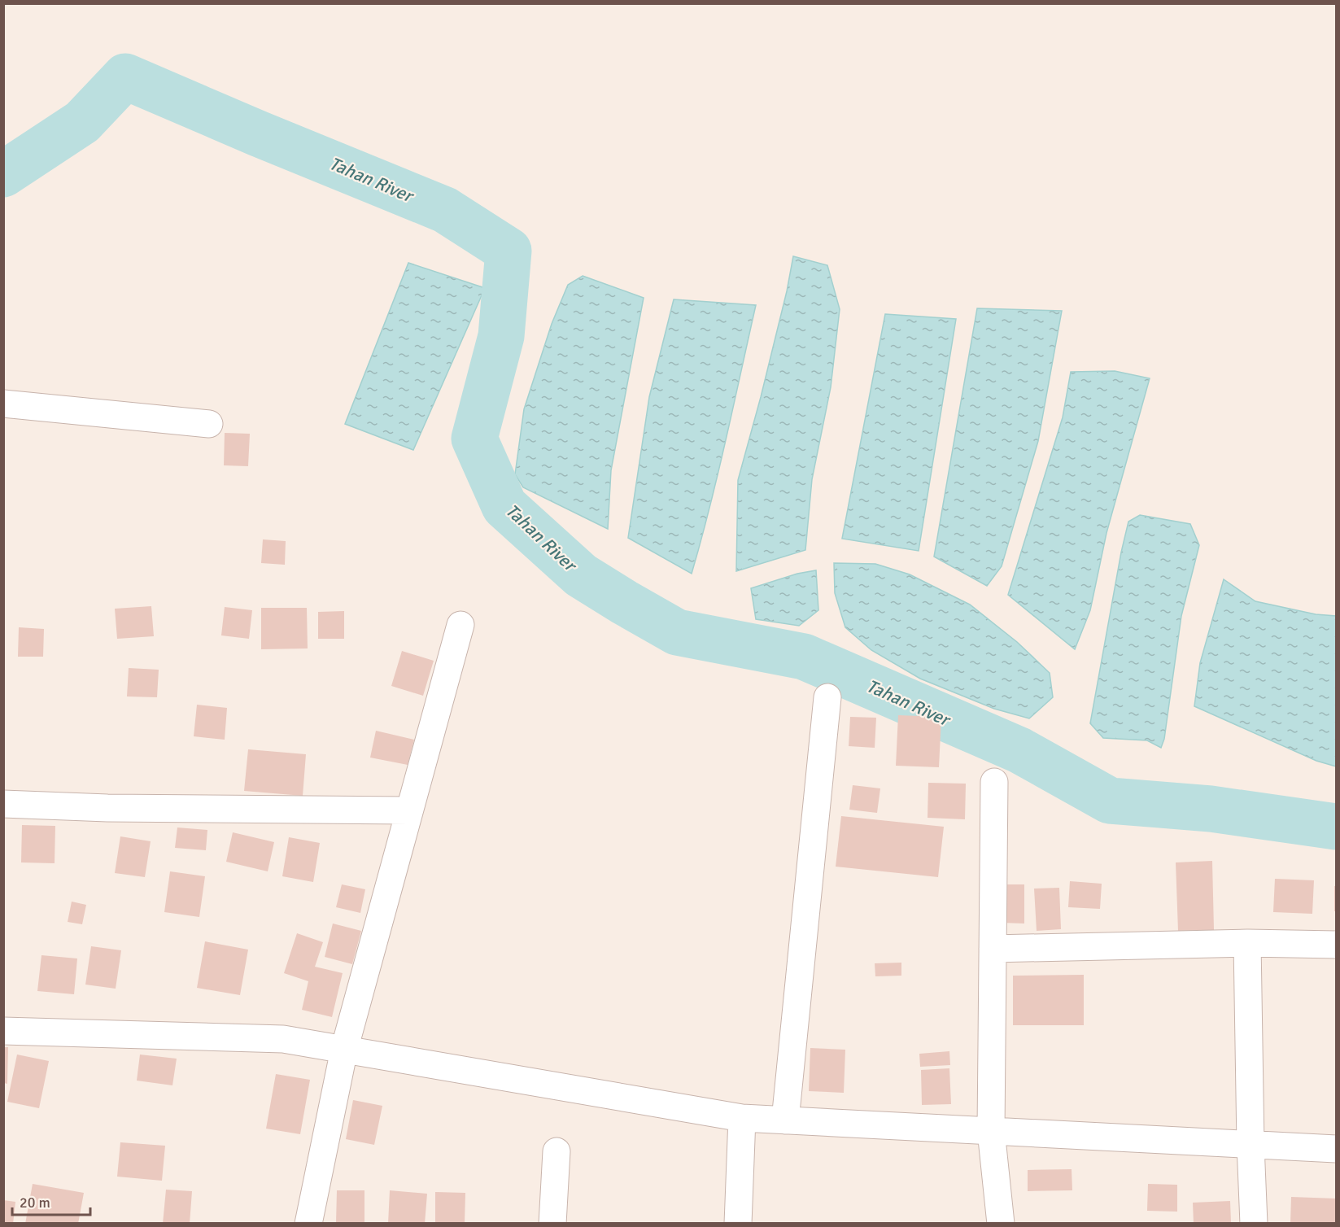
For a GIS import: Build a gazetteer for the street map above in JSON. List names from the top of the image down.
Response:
{
  "water": ["Tahan River"],
  "scale_bar": "20 m"
}
